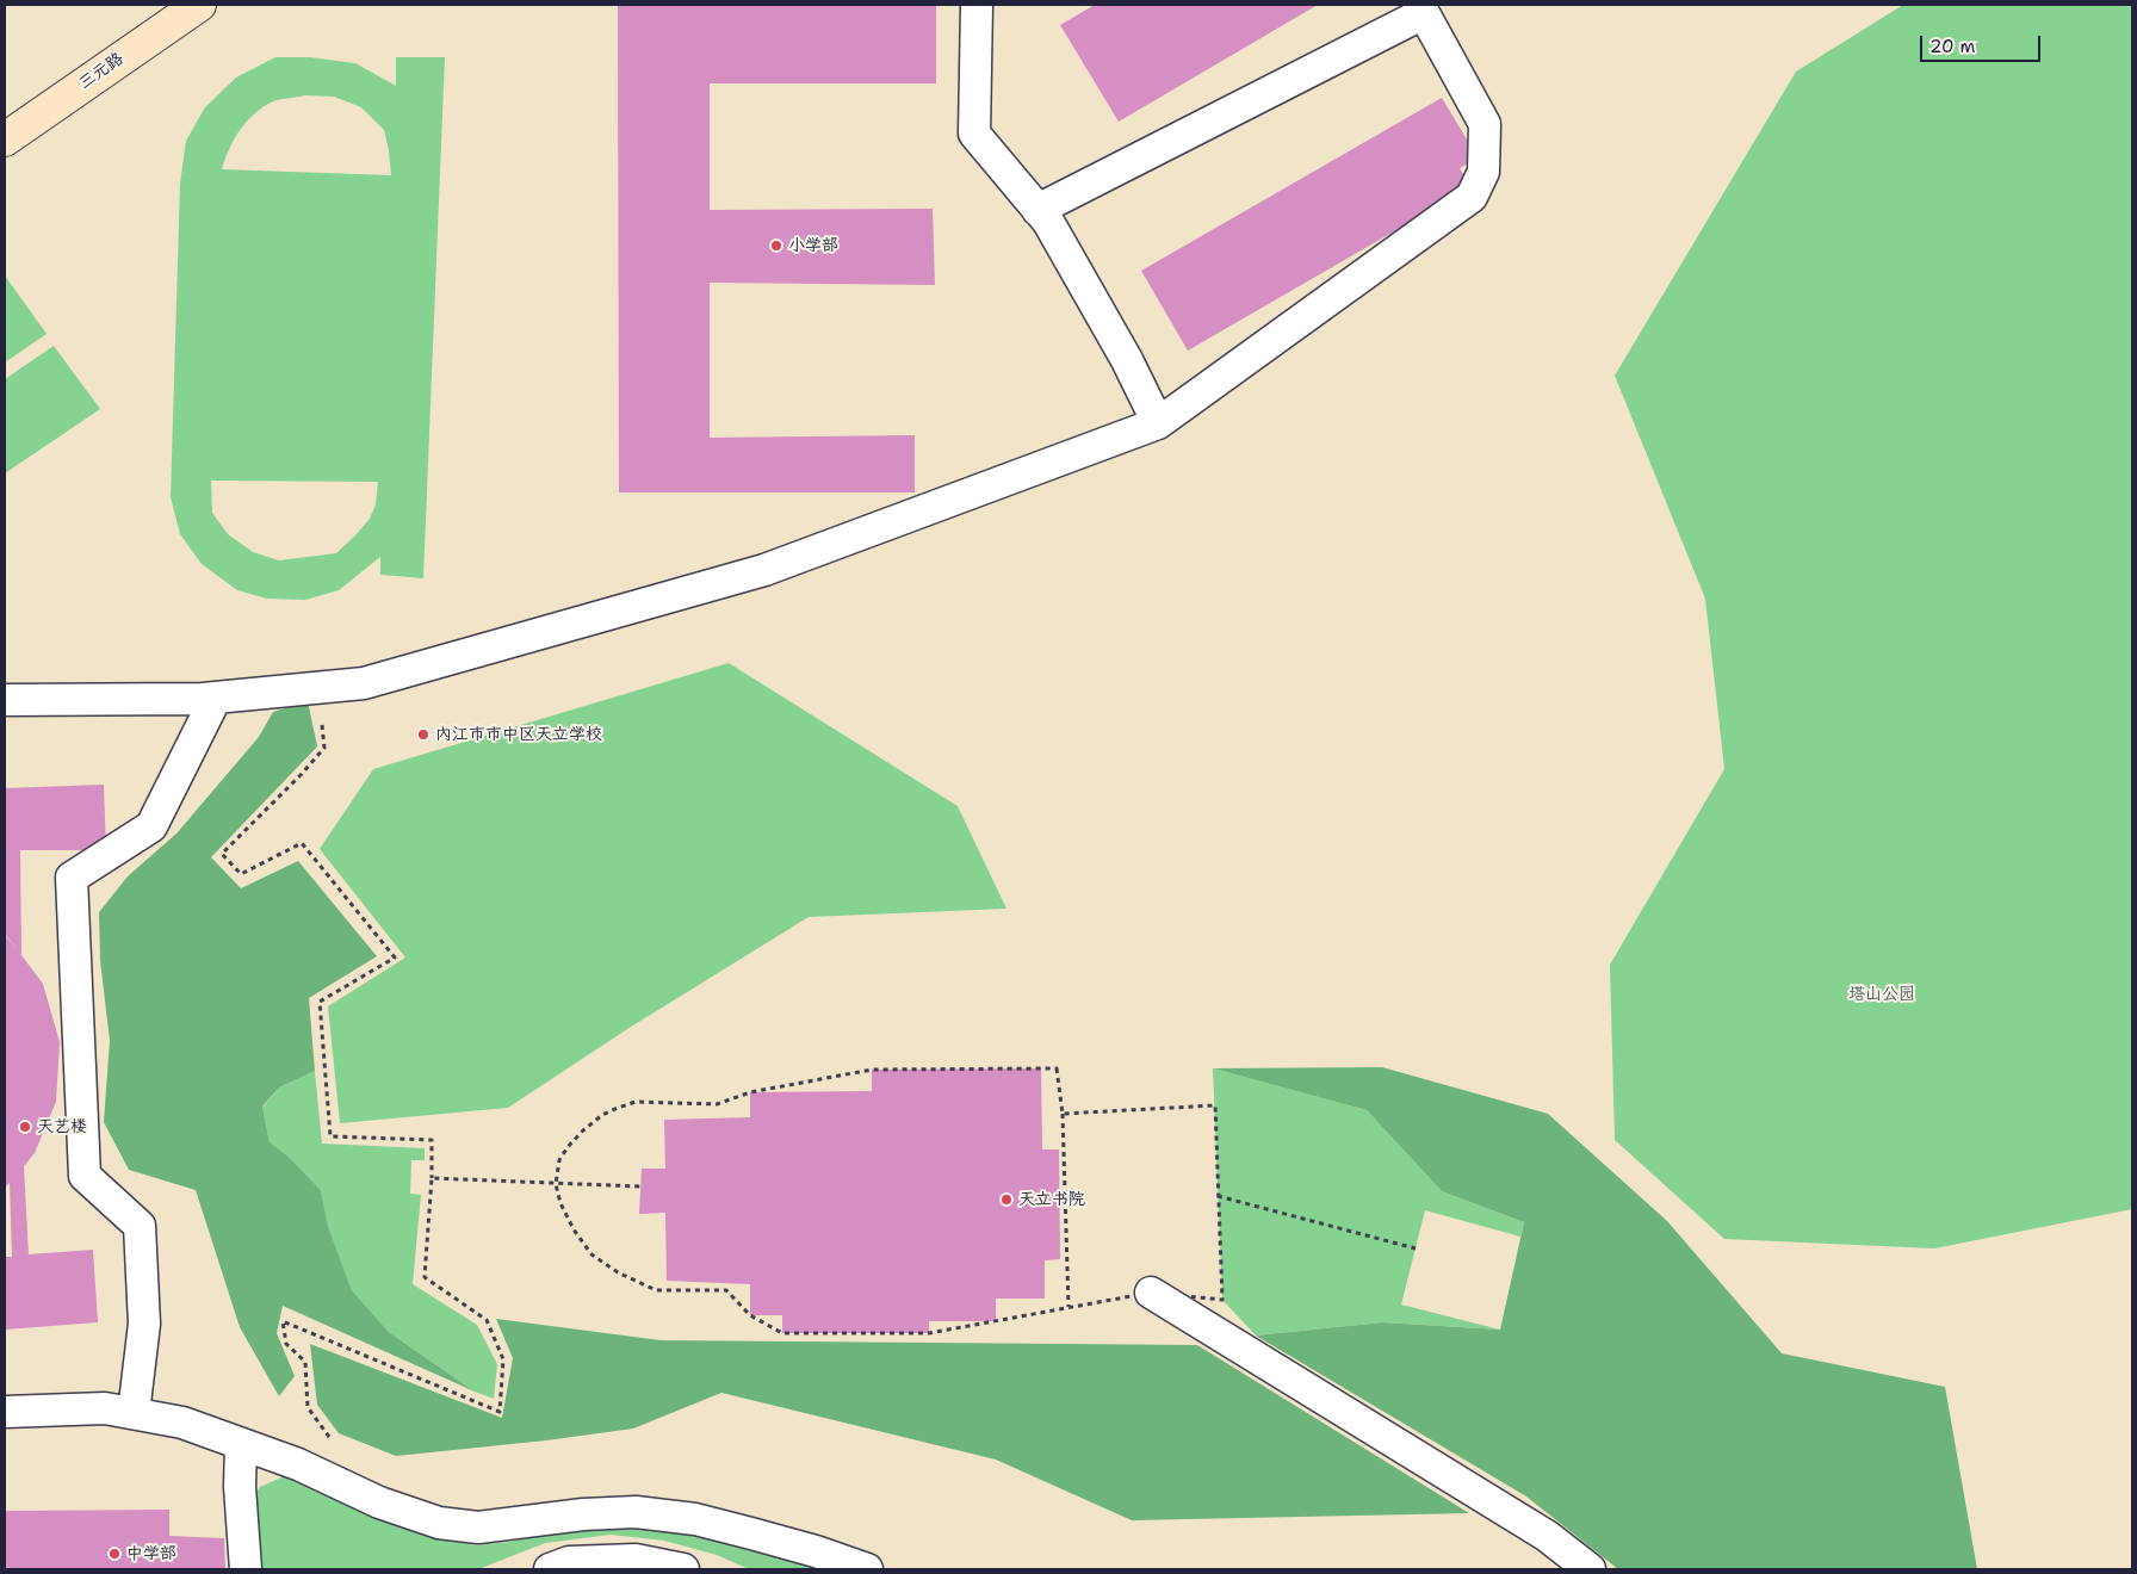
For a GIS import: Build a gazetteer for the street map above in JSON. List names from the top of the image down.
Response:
{
  "streets": {
    "main road": ["三元路"]
  },
  "parks": ["塔山公园"],
  "places": [
    "小学部",
    "内江市市中区天立学校",
    "天艺楼",
    "天立书院",
    "中学部"
  ],
  "scale_bar": "20 m"
}
